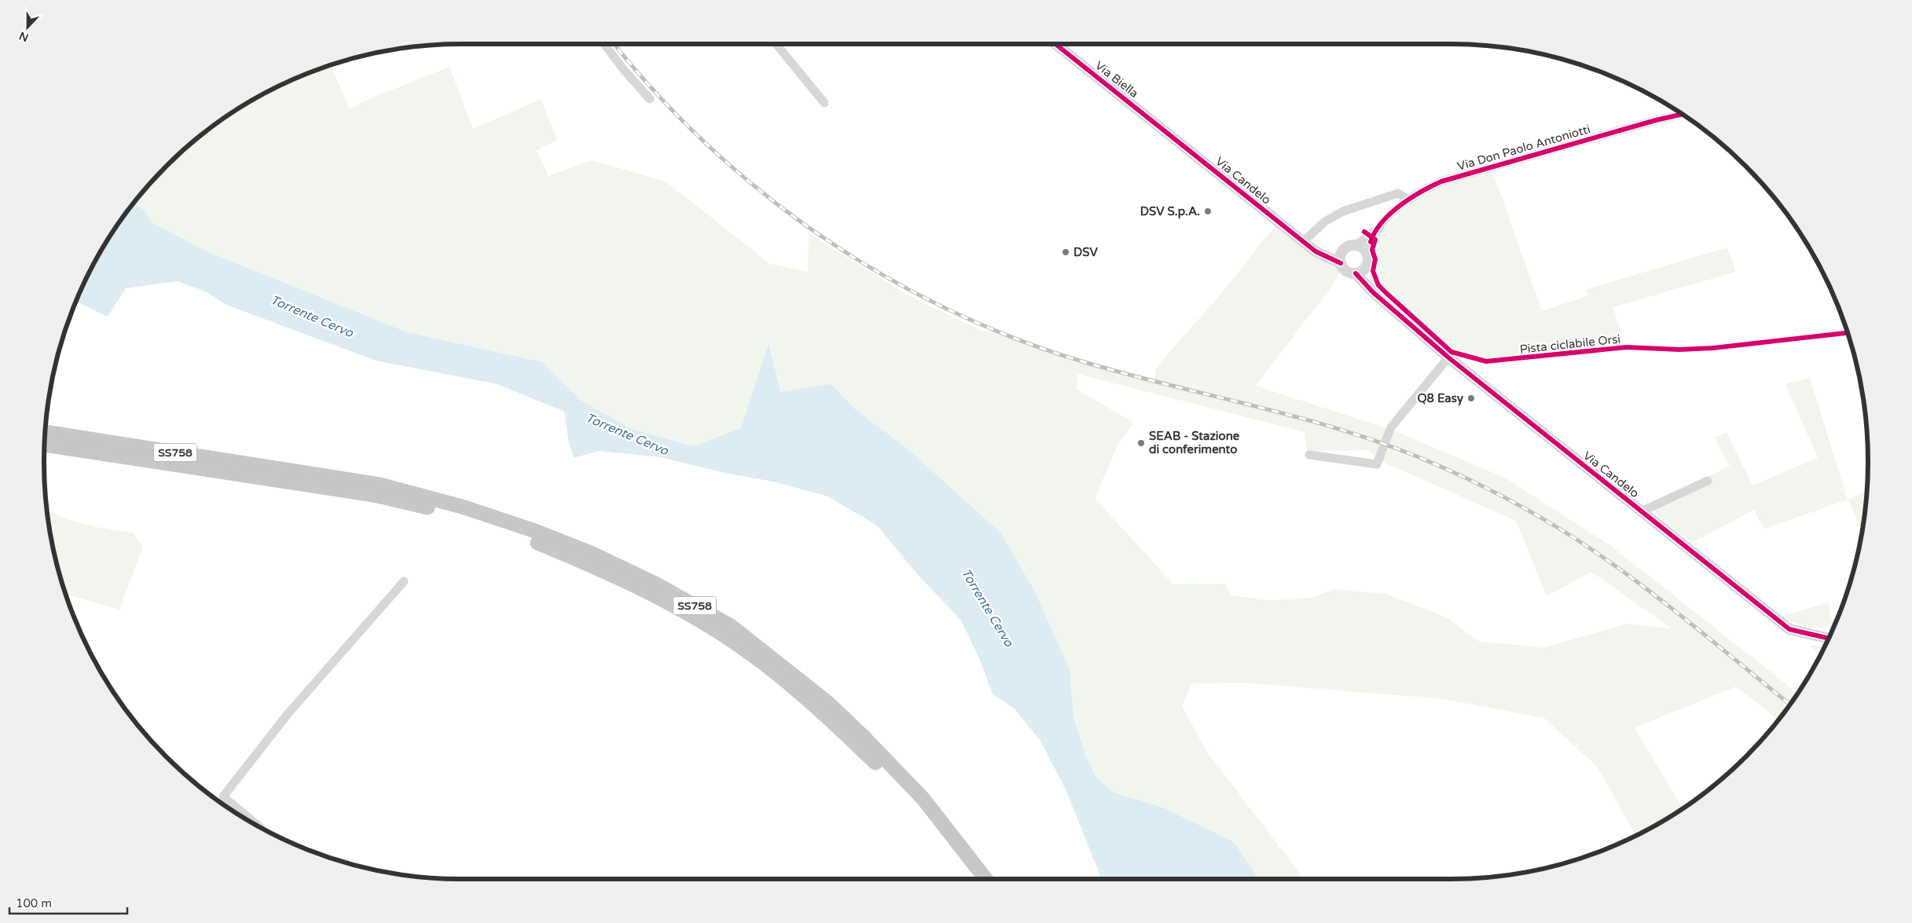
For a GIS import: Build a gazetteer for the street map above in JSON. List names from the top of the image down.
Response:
{
  "streets": {
    "highway": ["SS758"],
    "street": ["Via Biella", "Via Don Paolo Antoniotti", "Via Candelo"],
    "cycle path": ["Pista ciclabile Orsi"]
  },
  "crossings": [
    ["Via Biella", "Via Candelo"],
    ["Via Don Paolo Antoniotti", "Via Candelo"]
  ],
  "water": ["Torrente Cervo"],
  "places": [
    "DSV S.p.A.",
    "DSV",
    "Q8 Easy",
    "SEAB - Stazione di conferimento"
  ],
  "scale_bar": "100 m",
  "north": "bottom"
}
